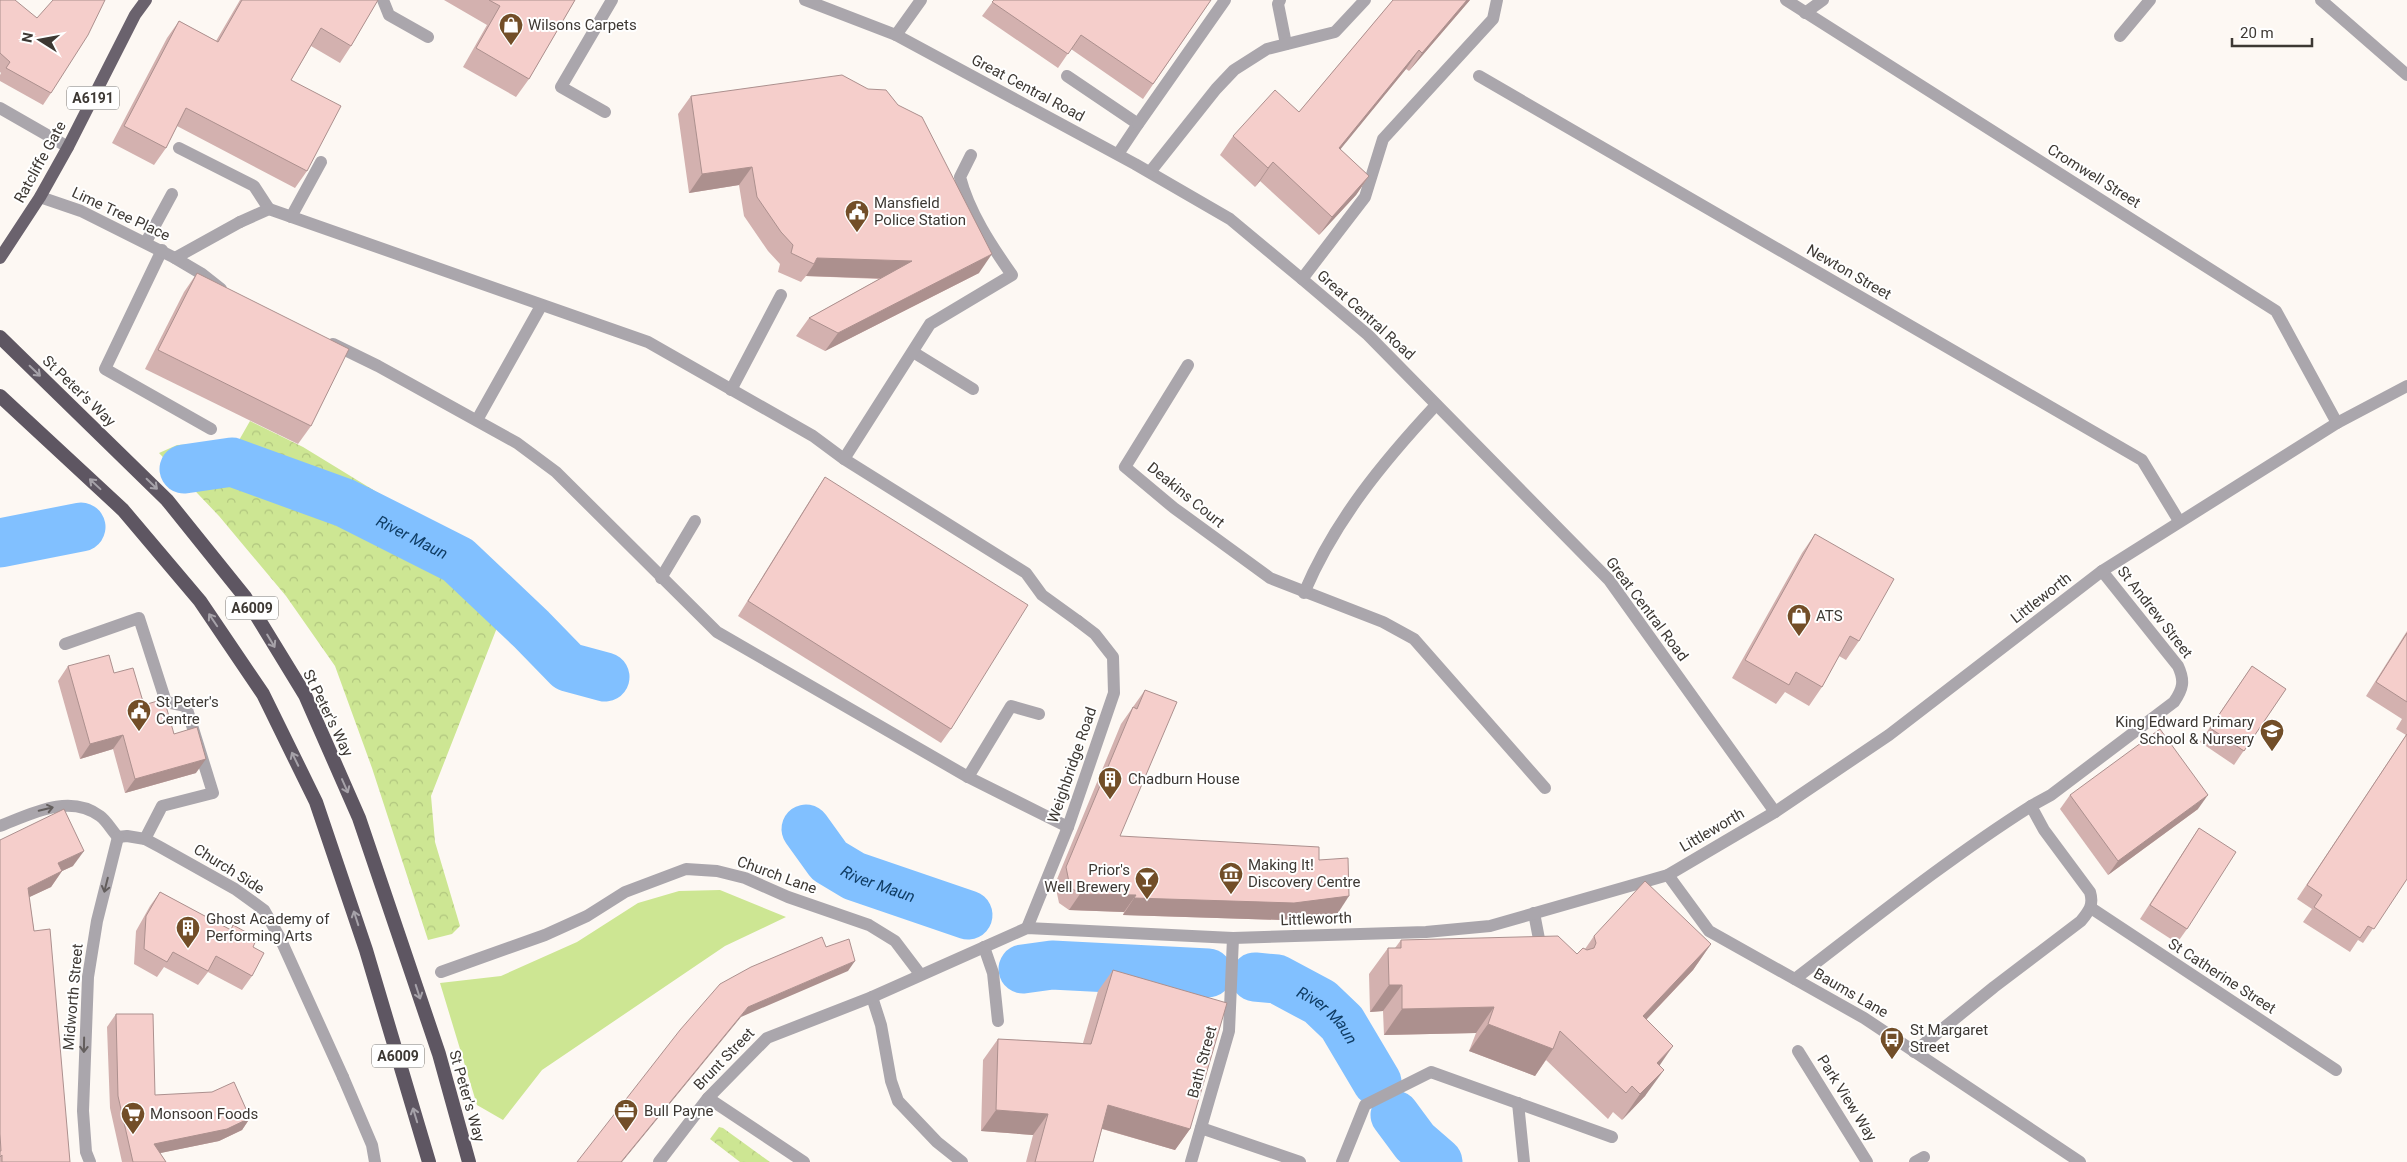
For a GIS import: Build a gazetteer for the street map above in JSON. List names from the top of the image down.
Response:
{
  "streets": {
    "highway": ["St Peter's Way", "A6009"],
    "main road": ["A6191", "Ratcliffe Gate"],
    "street": [
      "Great Central Road",
      "Cromwell Street",
      "Lime Tree Place",
      "Newton Street",
      "Deakins Court",
      "Littleworth",
      "St Andrew Street",
      "Weighbridge Road",
      "Church Side",
      "Church Lane",
      "St Catherine Street",
      "Baums Lane",
      "Midworth Street",
      "Brunt Street",
      "Bath Street",
      "Park View Way"
    ]
  },
  "crossings": [
    ["Great Central Road", "Littleworth"],
    ["Ratcliffe Gate", "Lime Tree Place"],
    ["Cromwell Street", "Littleworth"],
    ["Lime Tree Place", "Weighbridge Road"],
    ["Newton Street", "Littleworth"],
    ["Littleworth", "St Andrew Street"],
    ["Littleworth", "Weighbridge Road"],
    ["Littleworth", "Church Lane"],
    ["Littleworth", "Baums Lane"],
    ["Littleworth", "Brunt Street"],
    ["Littleworth", "Bath Street"],
    ["Church Side", "Midworth Street"],
    ["Church Lane", "Brunt Street"]
  ],
  "one_way": ["Midworth Street"],
  "water": ["River Maun"],
  "places": {
    "shop": ["Wilsons Carpets", "ATS"],
    "public building": ["Mansfield Police Station", "St Peter's Centre"],
    "school or university": ["King Edward Primary School & Nursery"],
    "building": ["Chadburn House", "Ghost Academy of Performing Arts"],
    "museum": ["Making It! Discovery Centre"],
    "bar": ["Prior's Well Brewery"],
    "bus stop": ["St Margaret Street"],
    "office": ["Bull Payne"],
    "supermarket": ["Monsoon Foods"]
  },
  "scale_bar": "20 m",
  "north": "left"
}
